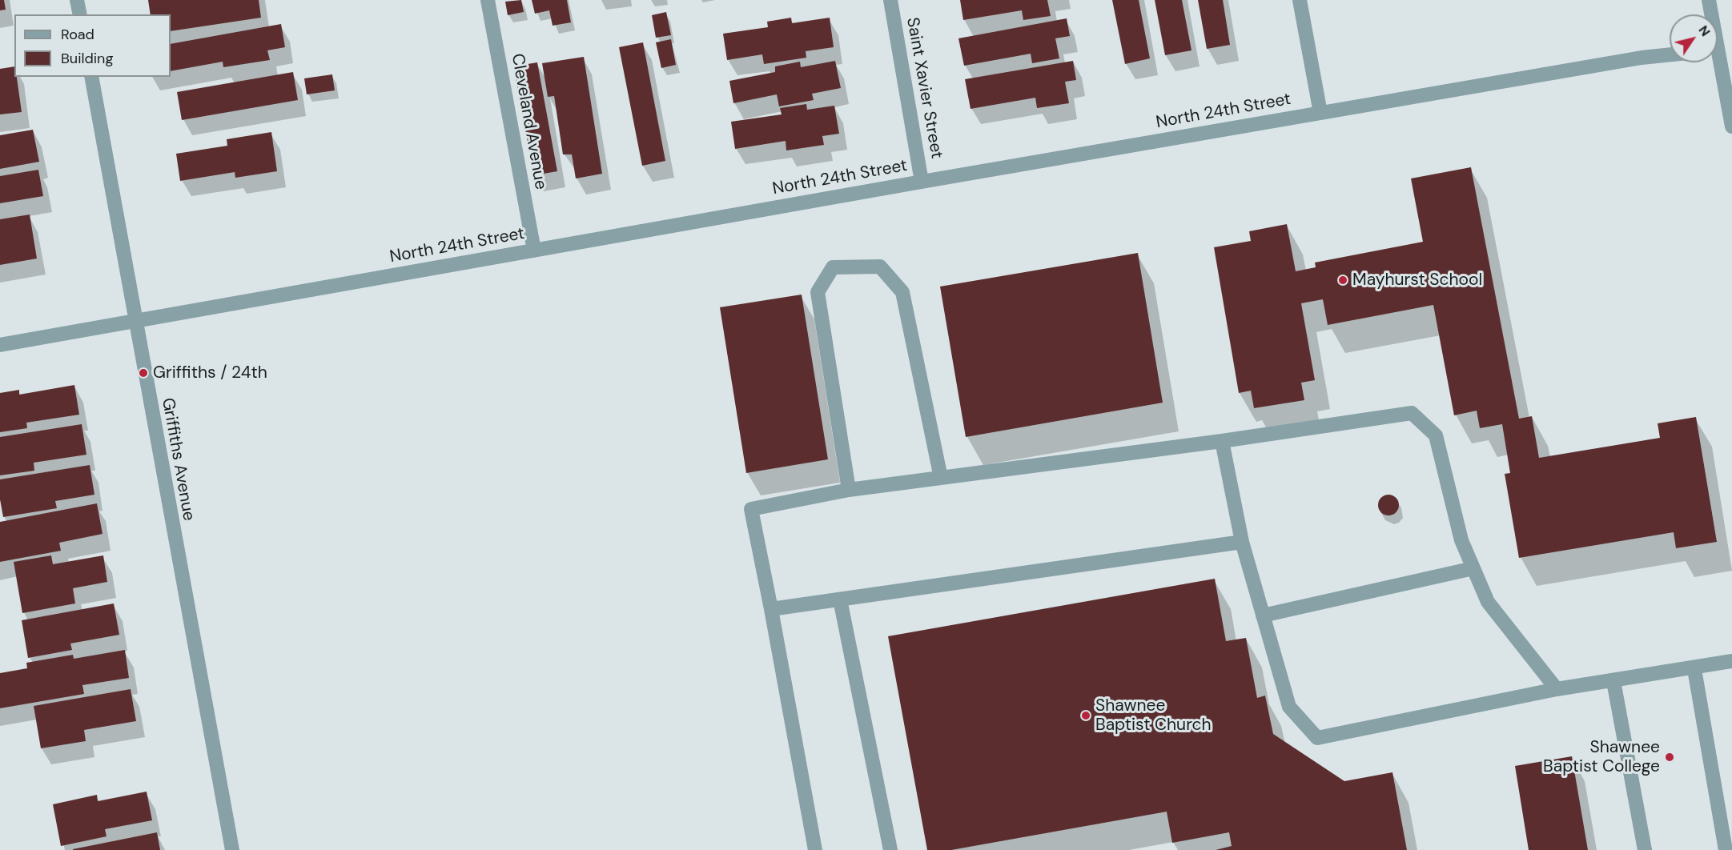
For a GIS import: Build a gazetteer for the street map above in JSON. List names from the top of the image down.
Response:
{
  "streets": {
    "street": [
      "Saint Xavier Street",
      "North 24th Street",
      "Cleveland Avenue",
      "Griffiths Avenue"
    ]
  },
  "crossings": [
    ["Saint Xavier Street", "North 24th Street"],
    ["North 24th Street", "Cleveland Avenue"],
    ["North 24th Street", "Griffiths Avenue"]
  ],
  "places": [
    "Mayhurst School",
    "Griffiths / 24th",
    "Shawnee Baptist Church",
    "Shawnee Baptist College"
  ],
  "legend": ["Road", "Building"],
  "north": "top right"
}
